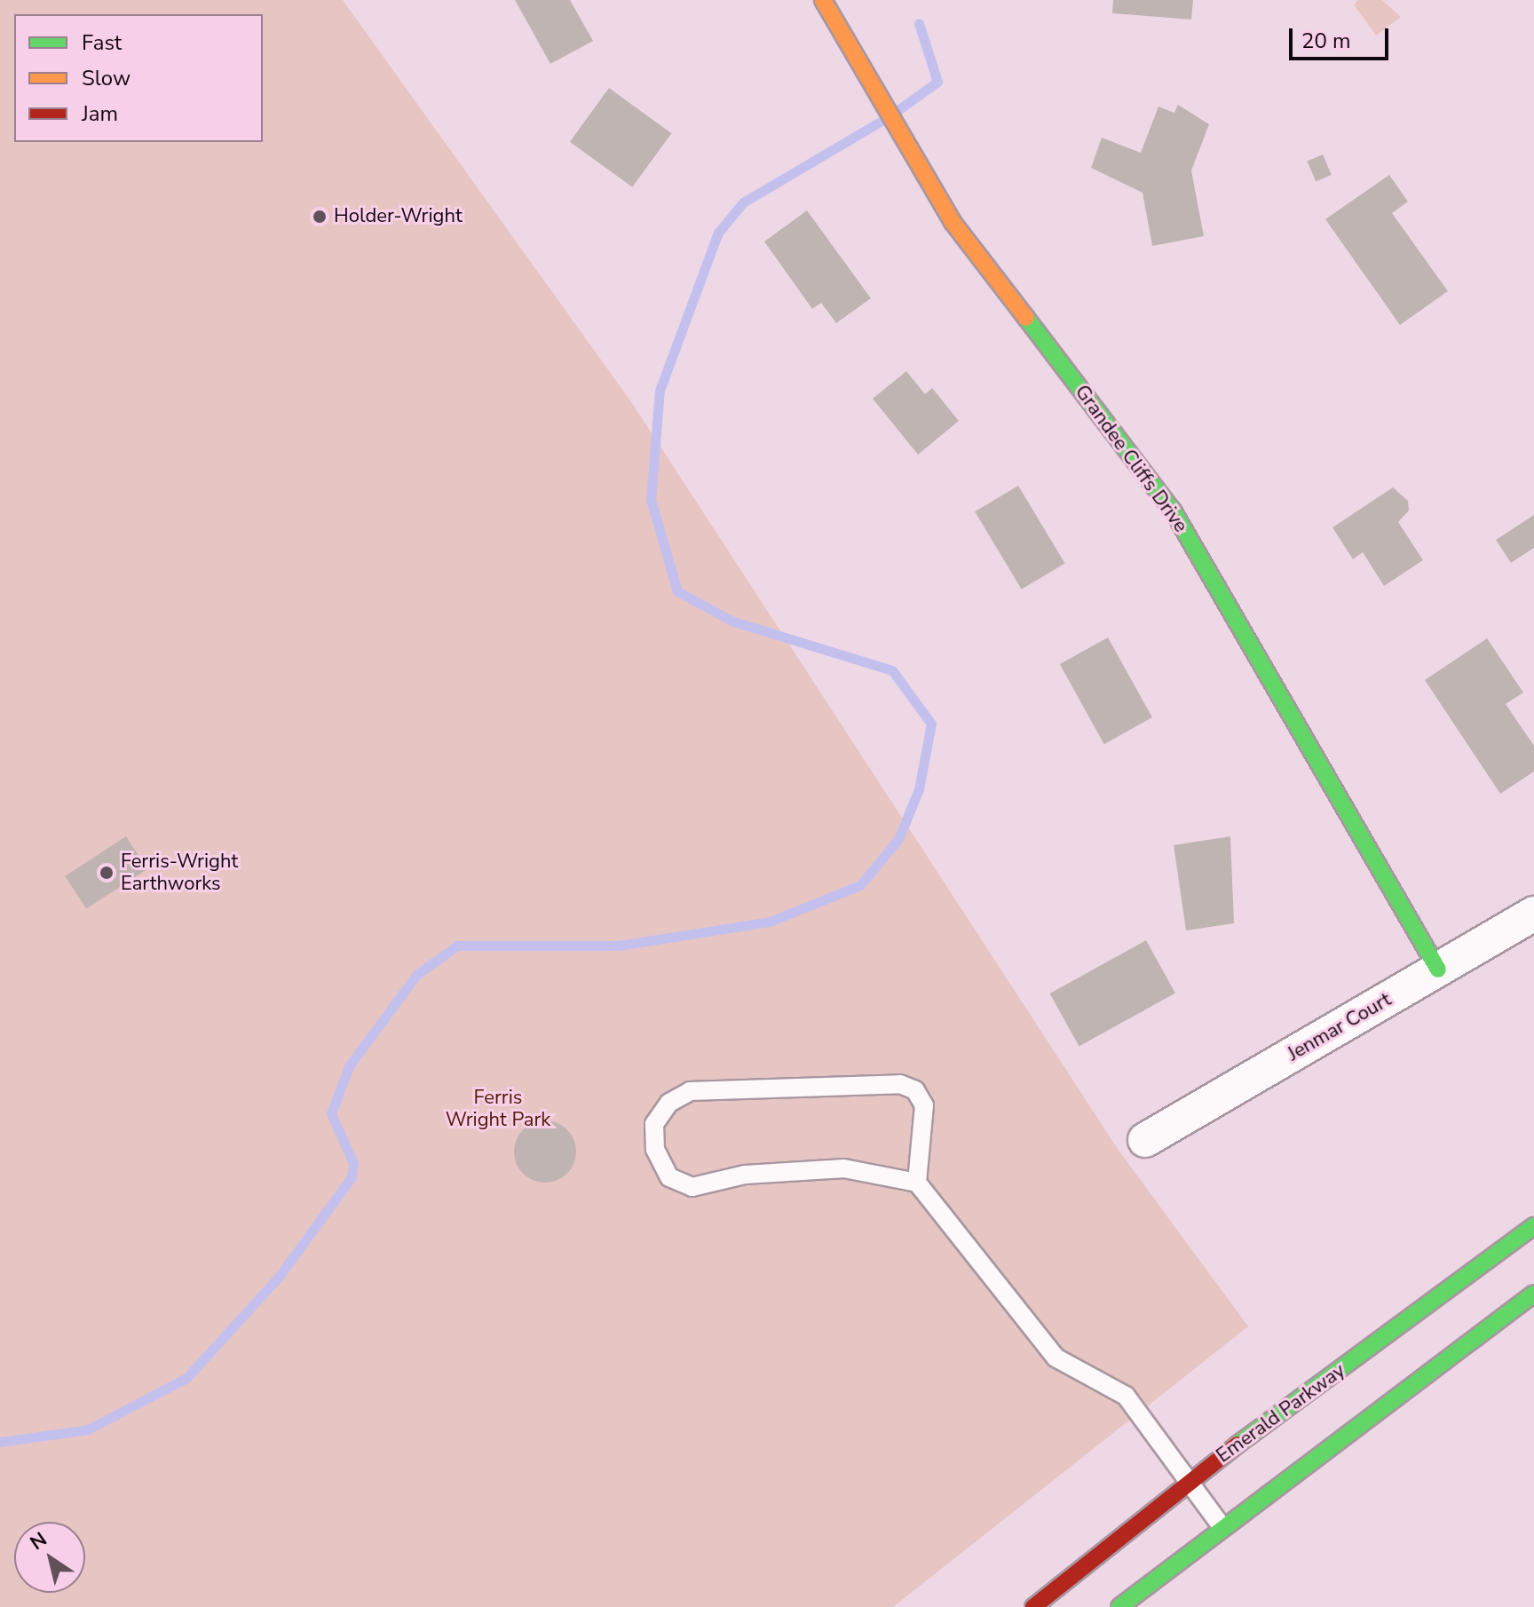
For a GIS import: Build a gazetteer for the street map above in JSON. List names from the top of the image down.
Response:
{
  "streets": {
    "main road": ["Grandee Cliffs Drive", "Emerald Parkway"],
    "street": ["Jenmar Court"]
  },
  "crossings": [
    ["Grandee Cliffs Drive", "Jenmar Court"]
  ],
  "parks": ["Ferris Wright Park"],
  "places": ["Holder-Wright", "Ferris-Wright Earthworks"],
  "legend": ["Fast", "Slow", "Jam"],
  "scale_bar": "20 m",
  "north": "top left"
}
